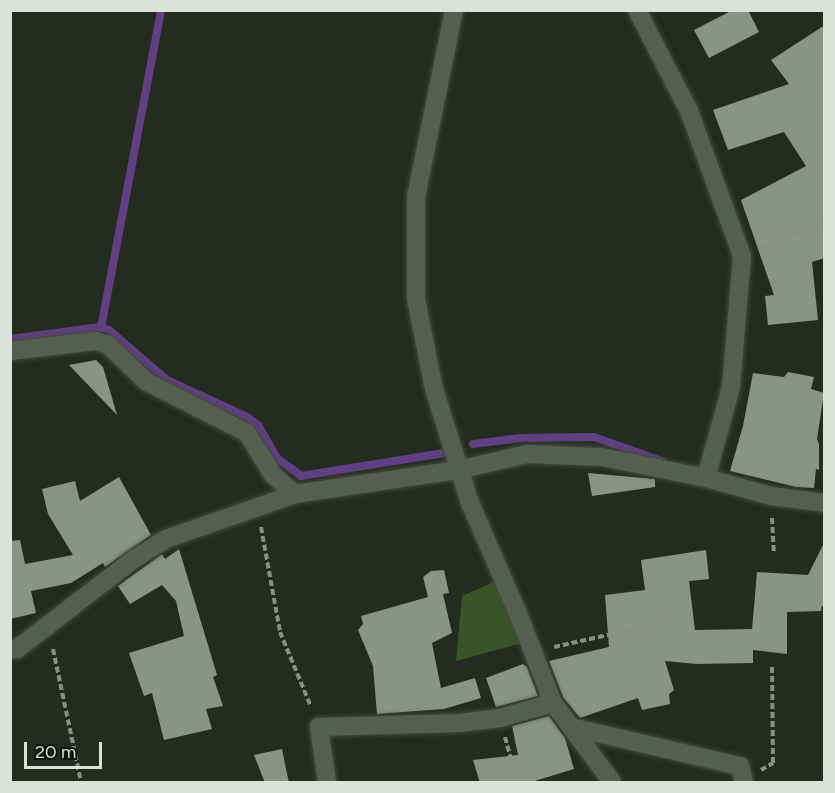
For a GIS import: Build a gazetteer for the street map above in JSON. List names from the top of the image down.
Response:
{
  "scale_bar": "20 m"
}
